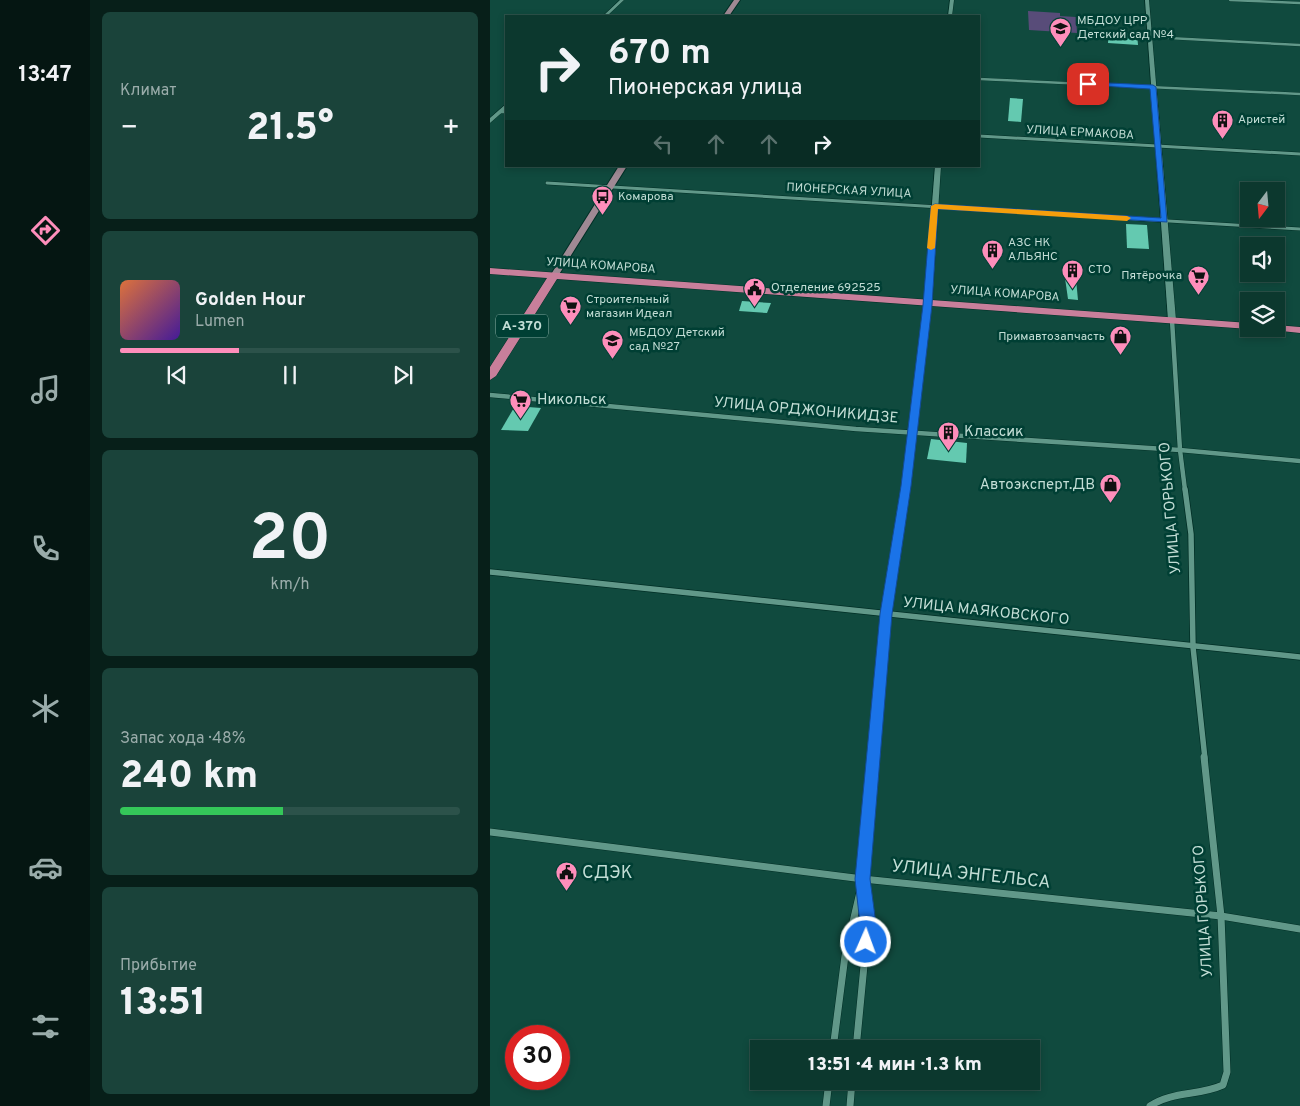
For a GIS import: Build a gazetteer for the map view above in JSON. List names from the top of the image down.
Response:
{
  "streets": {
    "highway": ["УЛИЦА КОМАРОВА", "А-370"],
    "main road": ["УЛИЦА ГОРЬКОГО"],
    "street": [
      "УЛИЦА ЕРМАКОВА",
      "ПИОНЕРСКАЯ УЛИЦА",
      "УЛИЦА ОРДЖОНИКИДЗЕ",
      "УЛИЦА МАЯКОВСКОГО",
      "УЛИЦА ЭНГЕЛЬСА"
    ]
  },
  "crossings": [
    ["УЛИЦА ЕРМАКОВА", "УЛИЦА ГОРЬКОГО"],
    ["ПИОНЕРСКАЯ УЛИЦА", "А-370"],
    ["ПИОНЕРСКАЯ УЛИЦА", "УЛИЦА ГОРЬКОГО"],
    ["УЛИЦА КОМАРОВА", "А-370"],
    ["УЛИЦА КОМАРОВА", "УЛИЦА ГОРЬКОГО"],
    ["УЛИЦА ОРДЖОНИКИДЗЕ", "УЛИЦА ГОРЬКОГО"],
    ["УЛИЦА ГОРЬКОГО", "УЛИЦА МАЯКОВСКОГО"],
    ["УЛИЦА ГОРЬКОГО", "УЛИЦА ЭНГЕЛЬСА"]
  ],
  "places": {
    "school or university": ["МБДОУ ЦРР Детский сад №4", "МБДОУ Детский сад №27"],
    "building": [
      "Аристей",
      "АЗС НК АЛЬЯНС",
      "СТО",
      "Классик"
    ],
    "bus stop": ["Комарова"],
    "supermarket": ["Пятёрочка", "Строительный магазин Идеал", "Никольск"],
    "public building": ["Отделение 692525", "СДЭК"],
    "shop": ["Примавтозапчасть", "Автоэксперт.ДВ"]
  },
  "north": "bottom",
  "page": {
    "tabs": "13:47",
    "tile": [
      "Климат",
      ["20", "km/h"],
      ["Запас хода · 48%", "240 km"],
      ["Прибытие", "13:51"]
    ],
    "turn": ["670 m", "Пионерская улица"],
    "heat": ["−", "21.5°", "+"],
    "song": ["Golden Hour", "Lumen"],
    "limit": "30",
    "trip": "13:51 · 4 мин · 1.3 km"
  }
}
